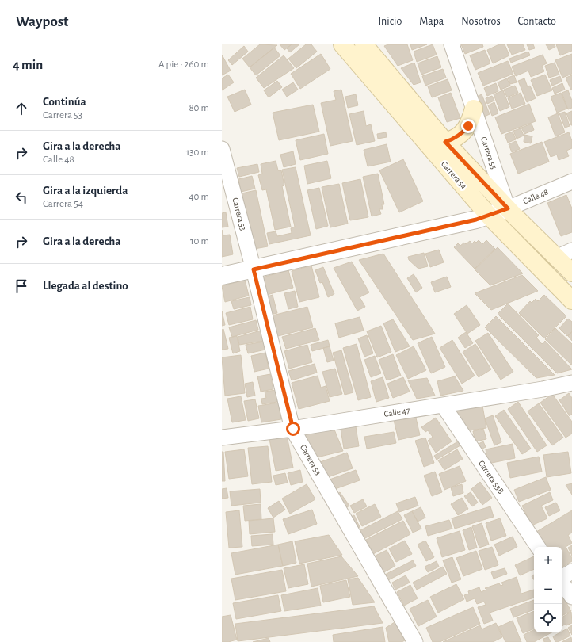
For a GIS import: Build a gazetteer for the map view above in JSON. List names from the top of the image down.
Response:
{
  "streets": {
    "main road": ["Carrera 54"],
    "street": [
      "Carrera 55",
      "Calle 48",
      "Carrera 53",
      "Calle 47",
      "Carrera 53B"
    ]
  },
  "crossings": [
    ["Carrera 55", "Carrera 54"],
    ["Carrera 55", "Calle 48"],
    ["Carrera 54", "Calle 48"],
    ["Calle 48", "Carrera 53"],
    ["Carrera 53", "Calle 47"],
    ["Calle 47", "Carrera 53B"]
  ],
  "page": {
    "header": "Waypost",
    "nav": [
      "Inicio",
      "Mapa",
      "Nosotros",
      "Contacto"
    ],
    "heading": ["4 min", "A pie · 260 m"],
    "list": [
      ["Continúa", "Carrera 53", "80 m"],
      ["Gira a la derecha", "Calle 48", "130 m"],
      ["Gira a la izquierda", "Carrera 54", "40 m"],
      ["Gira a la derecha", "10 m"],
      "Llegada al destino"
    ],
    "map_buttons": ["+", "−"]
  }
}
